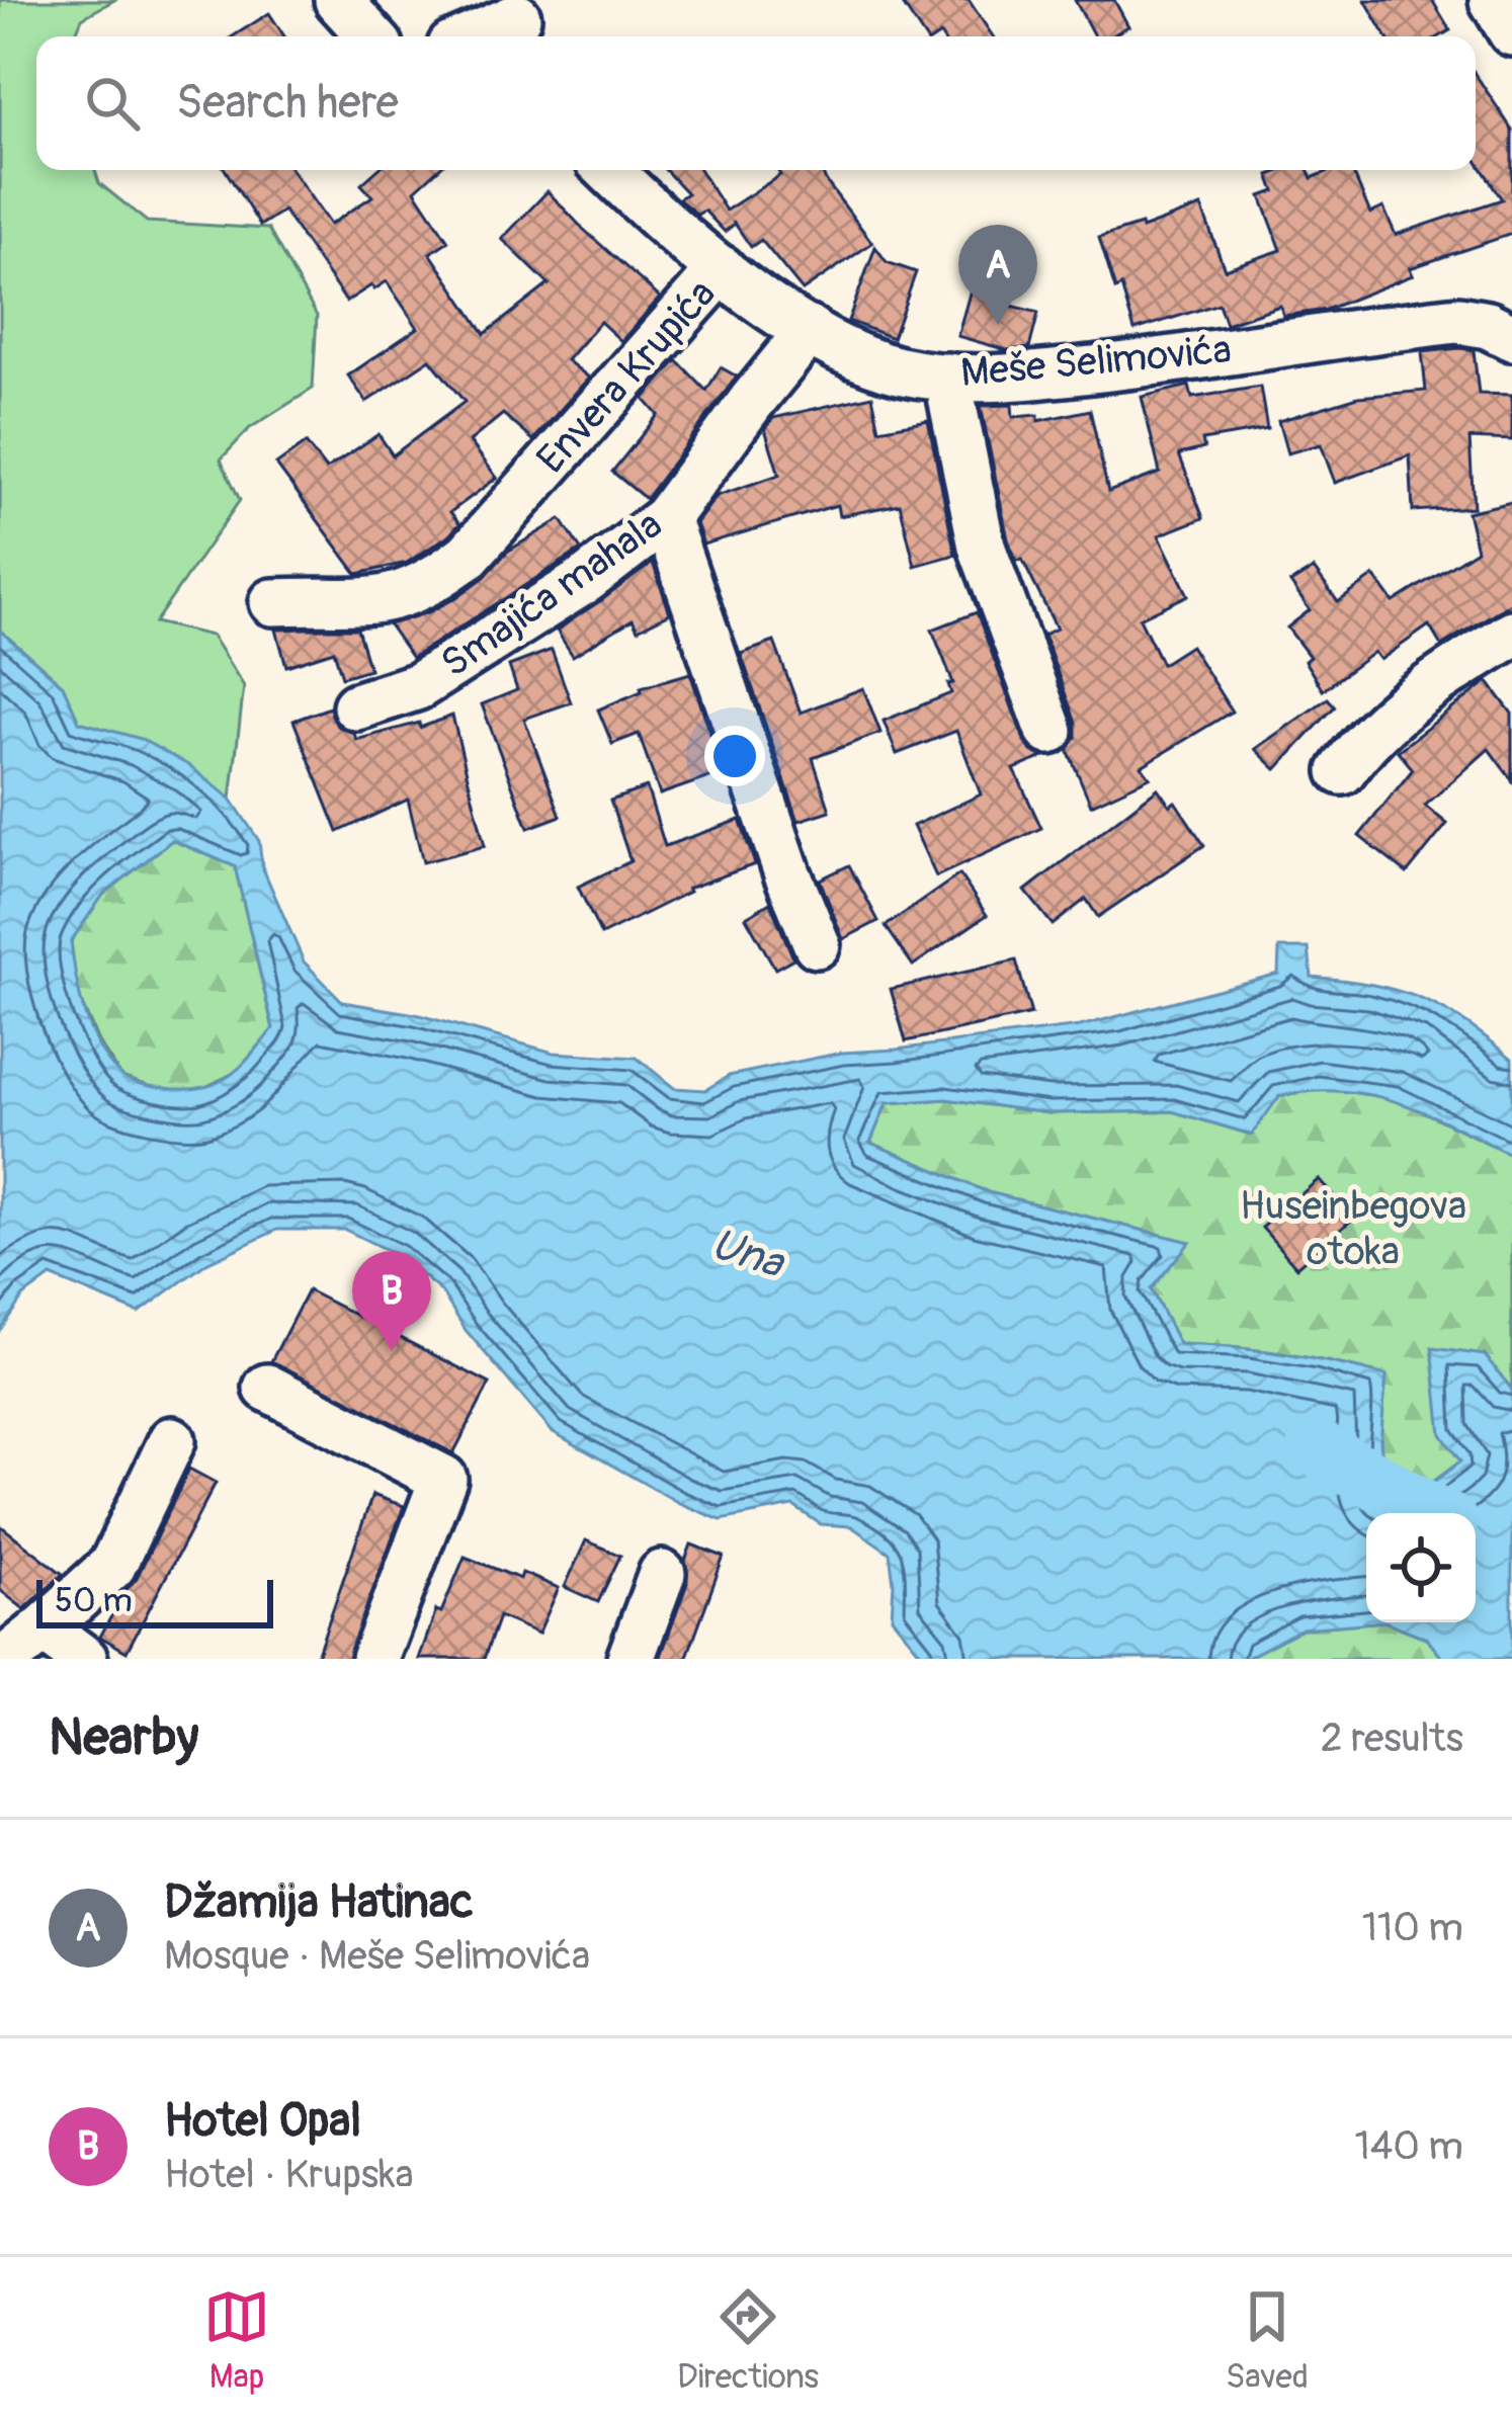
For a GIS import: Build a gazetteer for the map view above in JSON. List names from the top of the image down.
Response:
{
  "streets": {
    "street": ["Meše Selimovića", "Envera Krupića", "Smajića mahala"]
  },
  "crossings": [
    ["Meše Selimovića", "Envera Krupića"],
    ["Meše Selimovića", "Smajića mahala"]
  ],
  "water": ["Una"],
  "parks": ["Huseinbegova otoka"],
  "scale_bar": "50 m",
  "page": {
    "search": "Search here",
    "pins": ["A", "B"],
    "scale": "50 m",
    "heading": ["Nearby", "2 results"],
    "list": [
      {
        "mark": "A",
        "name": "Džamija Hatinac",
        "note": "Mosque · Meše Selimovića",
        "value": "110 m"
      },
      {
        "mark": "B",
        "name": "Hotel Opal",
        "note": "Hotel · Krupska",
        "value": "140 m"
      }
    ],
    "nav": ["Map", "Directions", "Saved"]
  }
}
